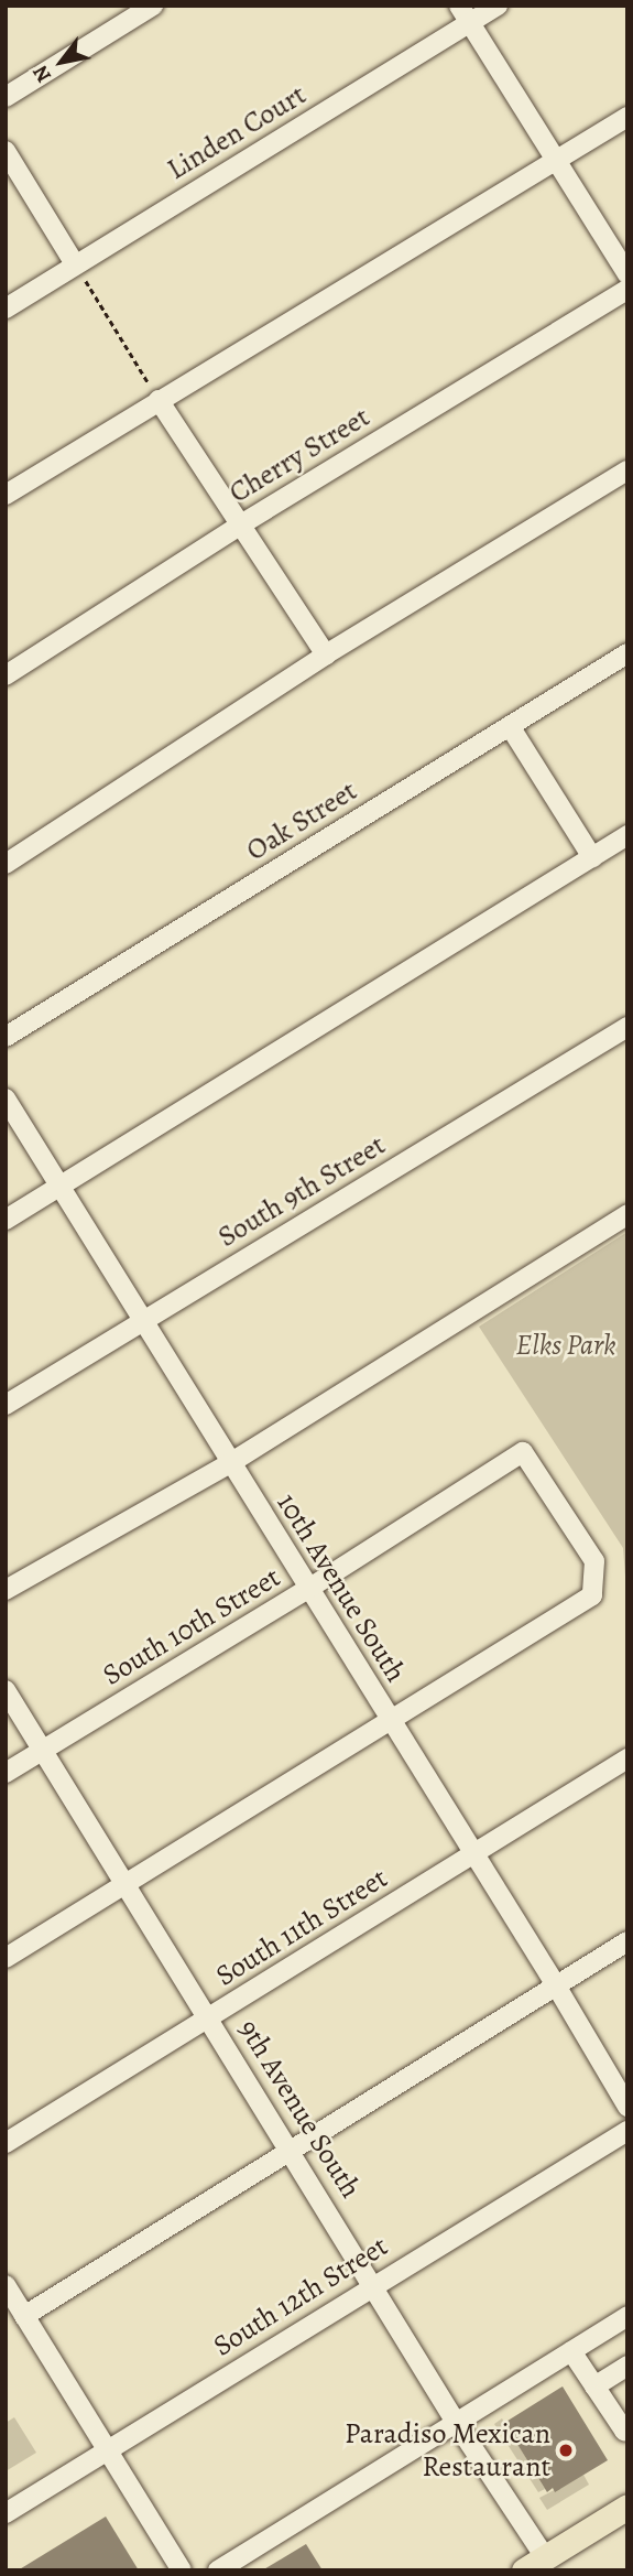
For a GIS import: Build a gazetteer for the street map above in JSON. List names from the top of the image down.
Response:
{
  "streets": {
    "street": [
      "Linden Court",
      "Cherry Street",
      "Oak Street",
      "South 9th Street",
      "10th Avenue South",
      "South 10th Street",
      "South 11th Street",
      "9th Avenue South",
      "South 12th Street"
    ]
  },
  "crossings": [
    ["South 9th Street", "10th Avenue South"],
    ["10th Avenue South", "South 10th Street"],
    ["10th Avenue South", "South 11th Street"],
    ["South 10th Street", "9th Avenue South"],
    ["South 11th Street", "9th Avenue South"],
    ["9th Avenue South", "South 12th Street"]
  ],
  "parks": ["Elks Park"],
  "places": ["Paradiso Mexican Restaurant"],
  "north": "bottom left"
}
